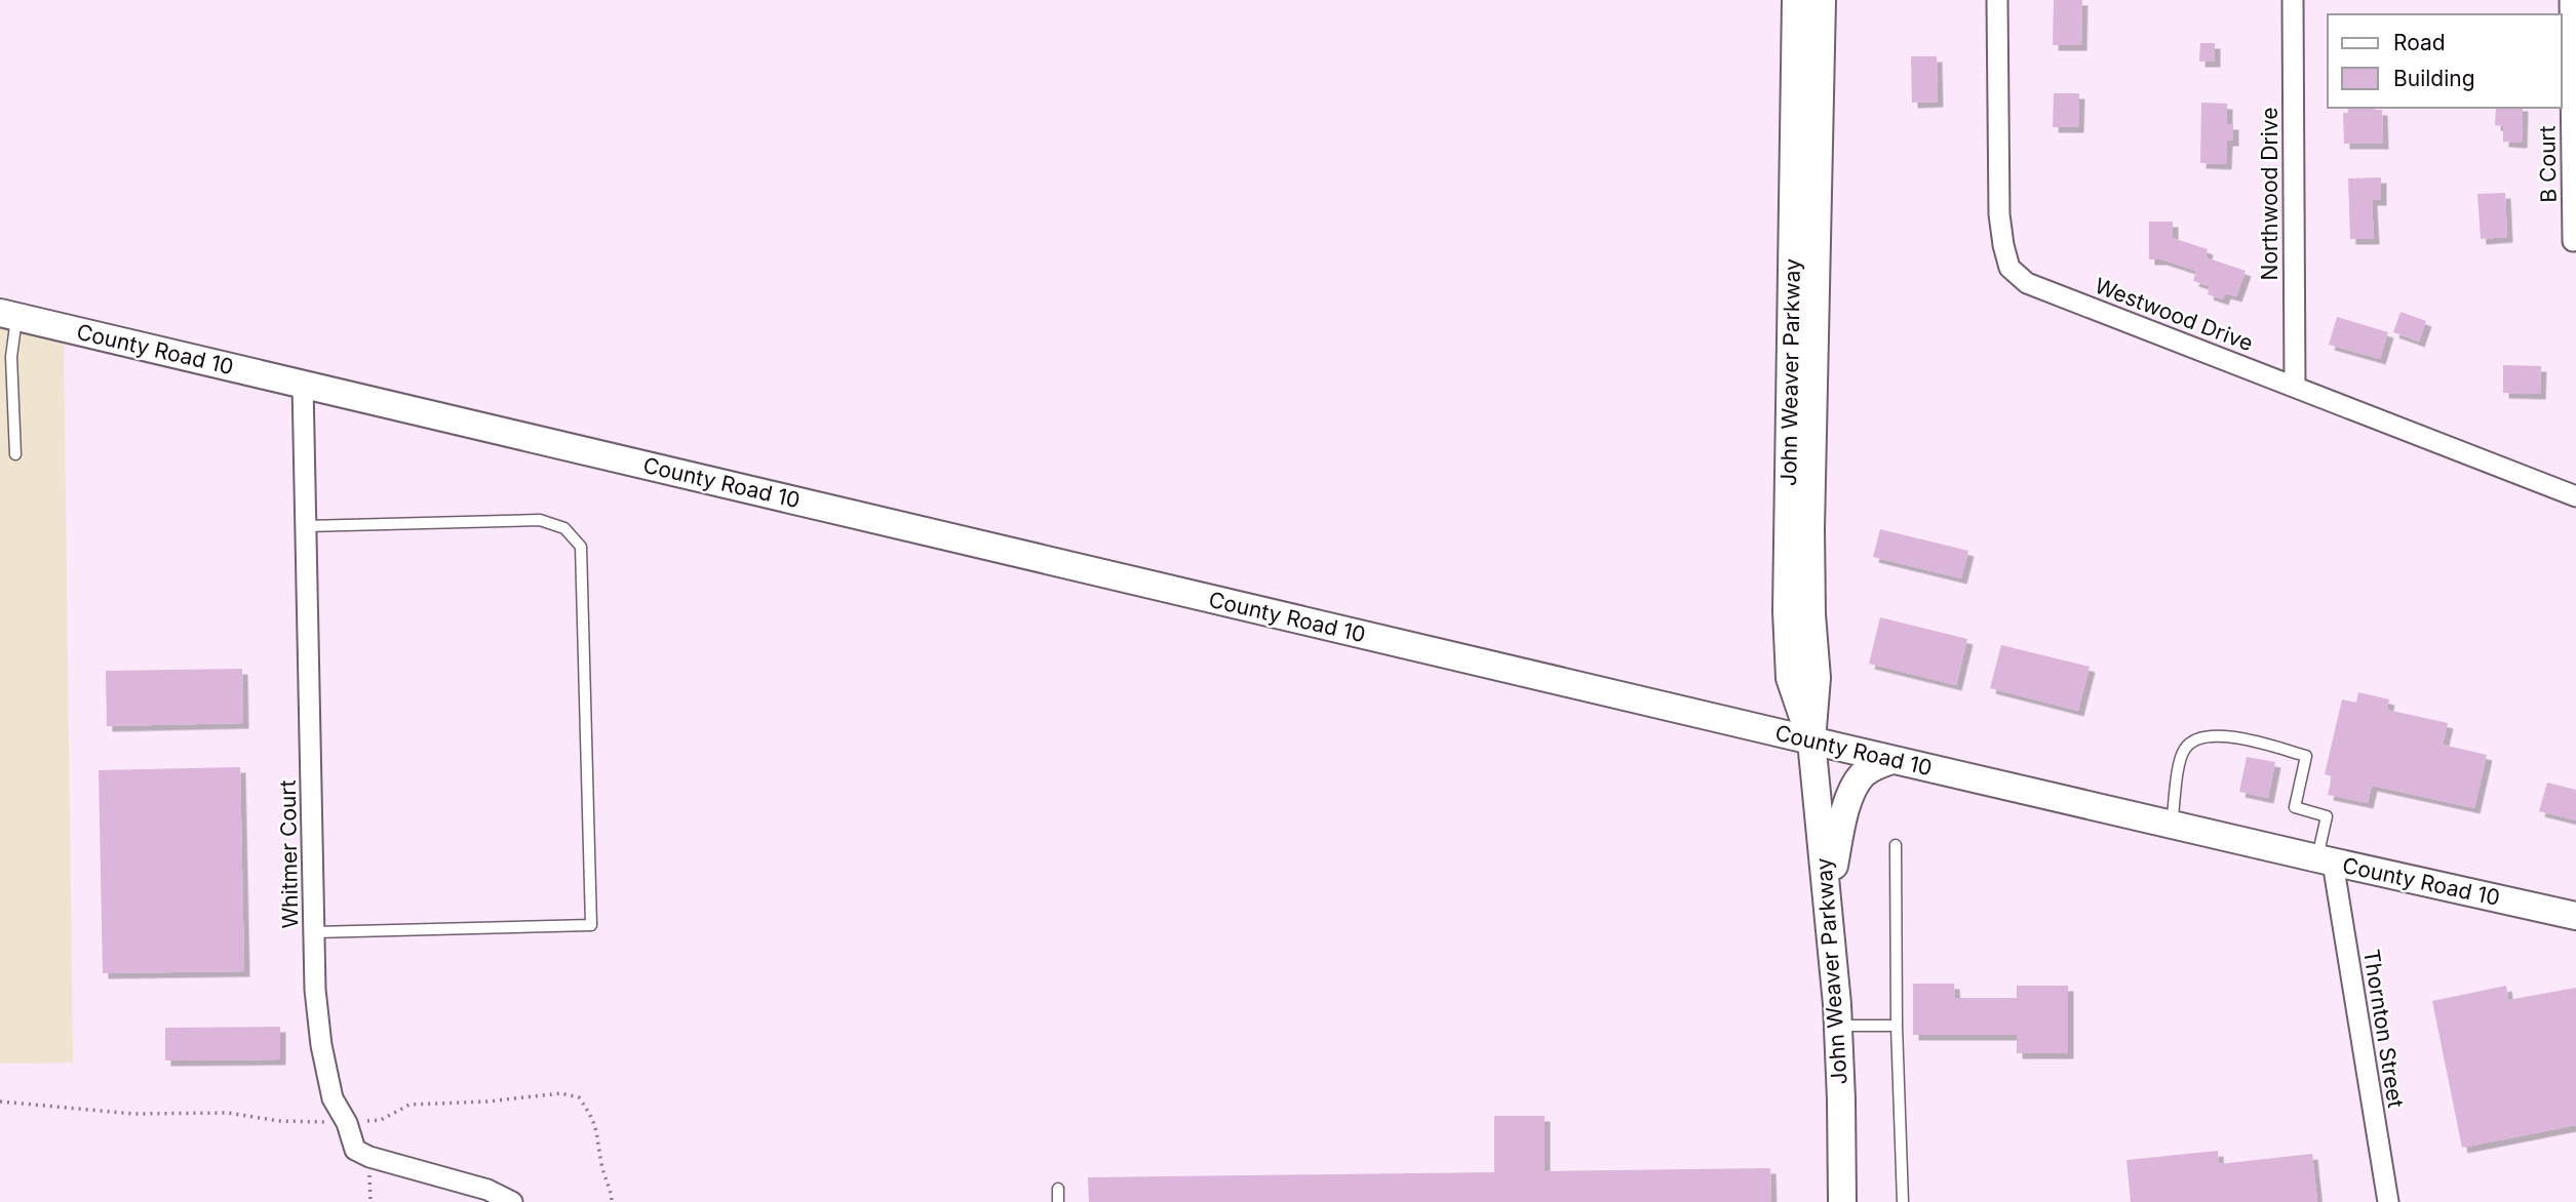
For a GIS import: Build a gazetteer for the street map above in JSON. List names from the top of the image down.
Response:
{
  "streets": {
    "street": [
      "B Court",
      "Northwood Drive",
      "Westwood Drive",
      "County Road 10",
      "John Weaver Parkway",
      "Whitmer Court",
      "Thornton Street"
    ]
  },
  "crossings": [
    ["Northwood Drive", "Westwood Drive"],
    ["County Road 10", "John Weaver Parkway"],
    ["County Road 10", "Whitmer Court"],
    ["County Road 10", "Thornton Street"]
  ],
  "legend": ["Road", "Building"]
}
